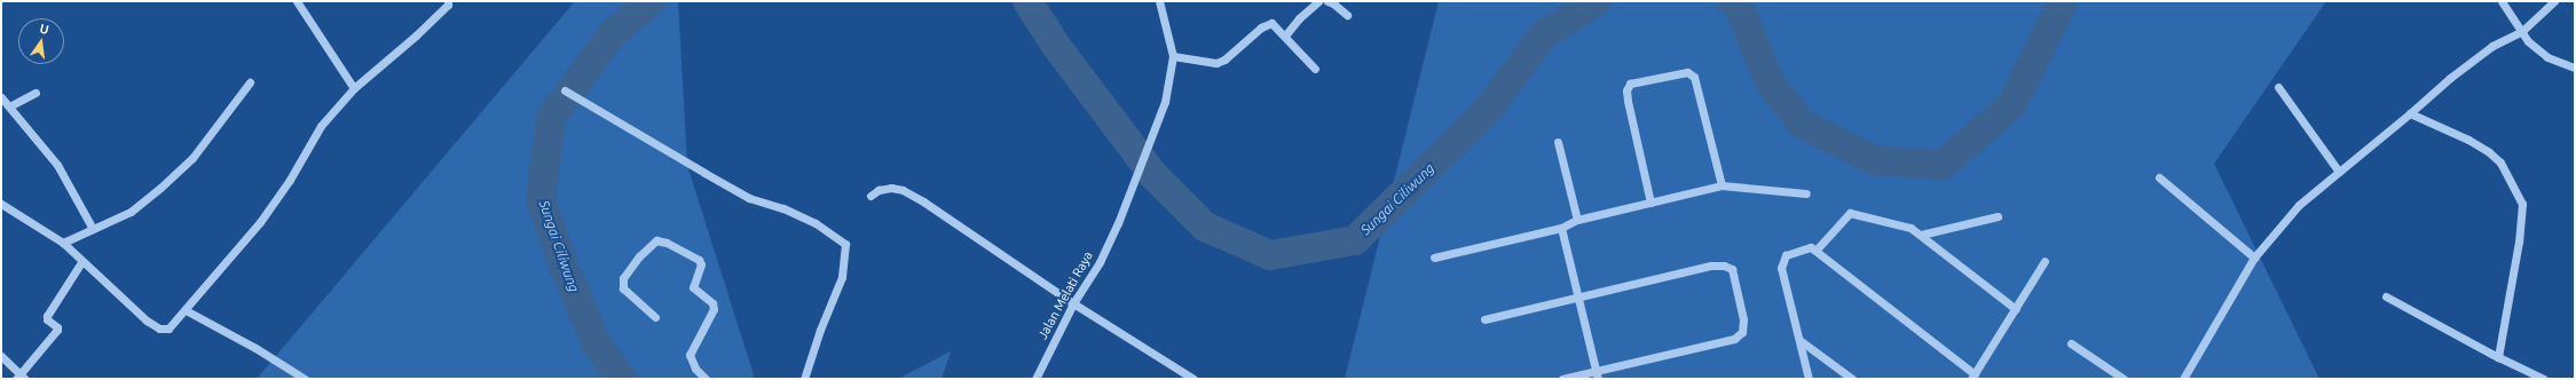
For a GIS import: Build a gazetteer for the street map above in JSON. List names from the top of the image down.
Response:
{
  "streets": {
    "street": ["Jalan Melati Raya"]
  },
  "water": ["Sungai Ciliwung"],
  "north": "top"
}
